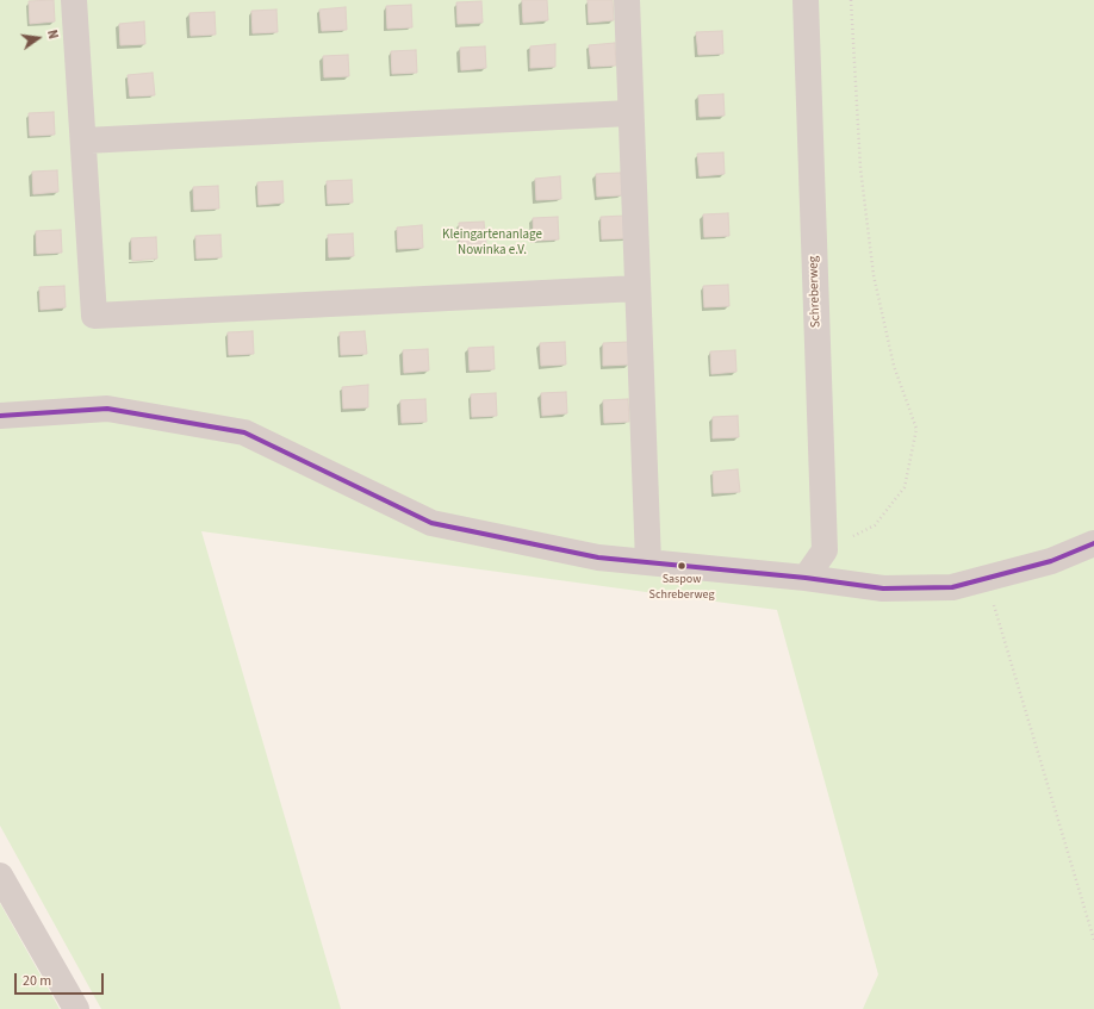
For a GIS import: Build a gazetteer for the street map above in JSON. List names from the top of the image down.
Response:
{
  "streets": {
    "street": ["Schreberweg"]
  },
  "parks": ["Kleingartenanlage Nowinka e.V."],
  "places": ["Saspow Schreberweg"],
  "lines": ["transit line 20"],
  "scale_bar": "20 m",
  "north": "right"
}
